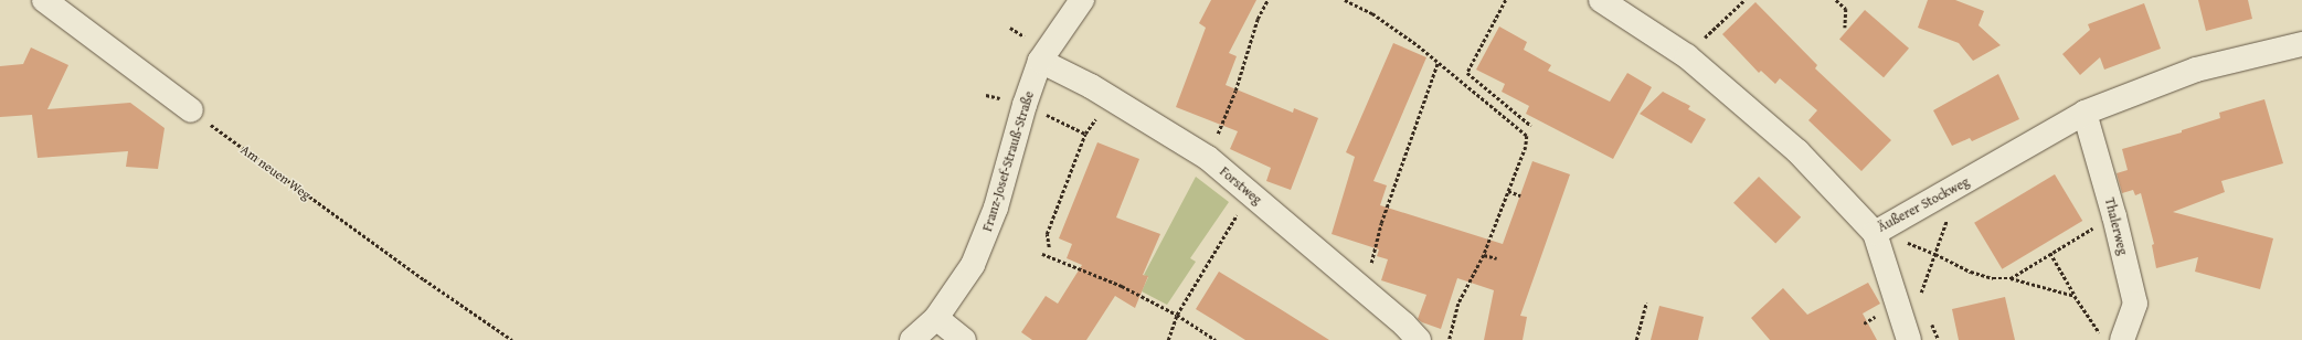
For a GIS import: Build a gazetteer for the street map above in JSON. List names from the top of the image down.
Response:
{
  "streets": {
    "street": [
      "Franz-Josef-Strauß-Straße",
      "Forstweg",
      "Äußerer Stockweg",
      "Thalerweg"
    ],
    "path": ["Am neuen Weg"]
  },
  "crossings": [
    ["Franz-Josef-Strauß-Straße", "Forstweg"],
    ["Äußerer Stockweg", "Thalerweg"]
  ]
}
